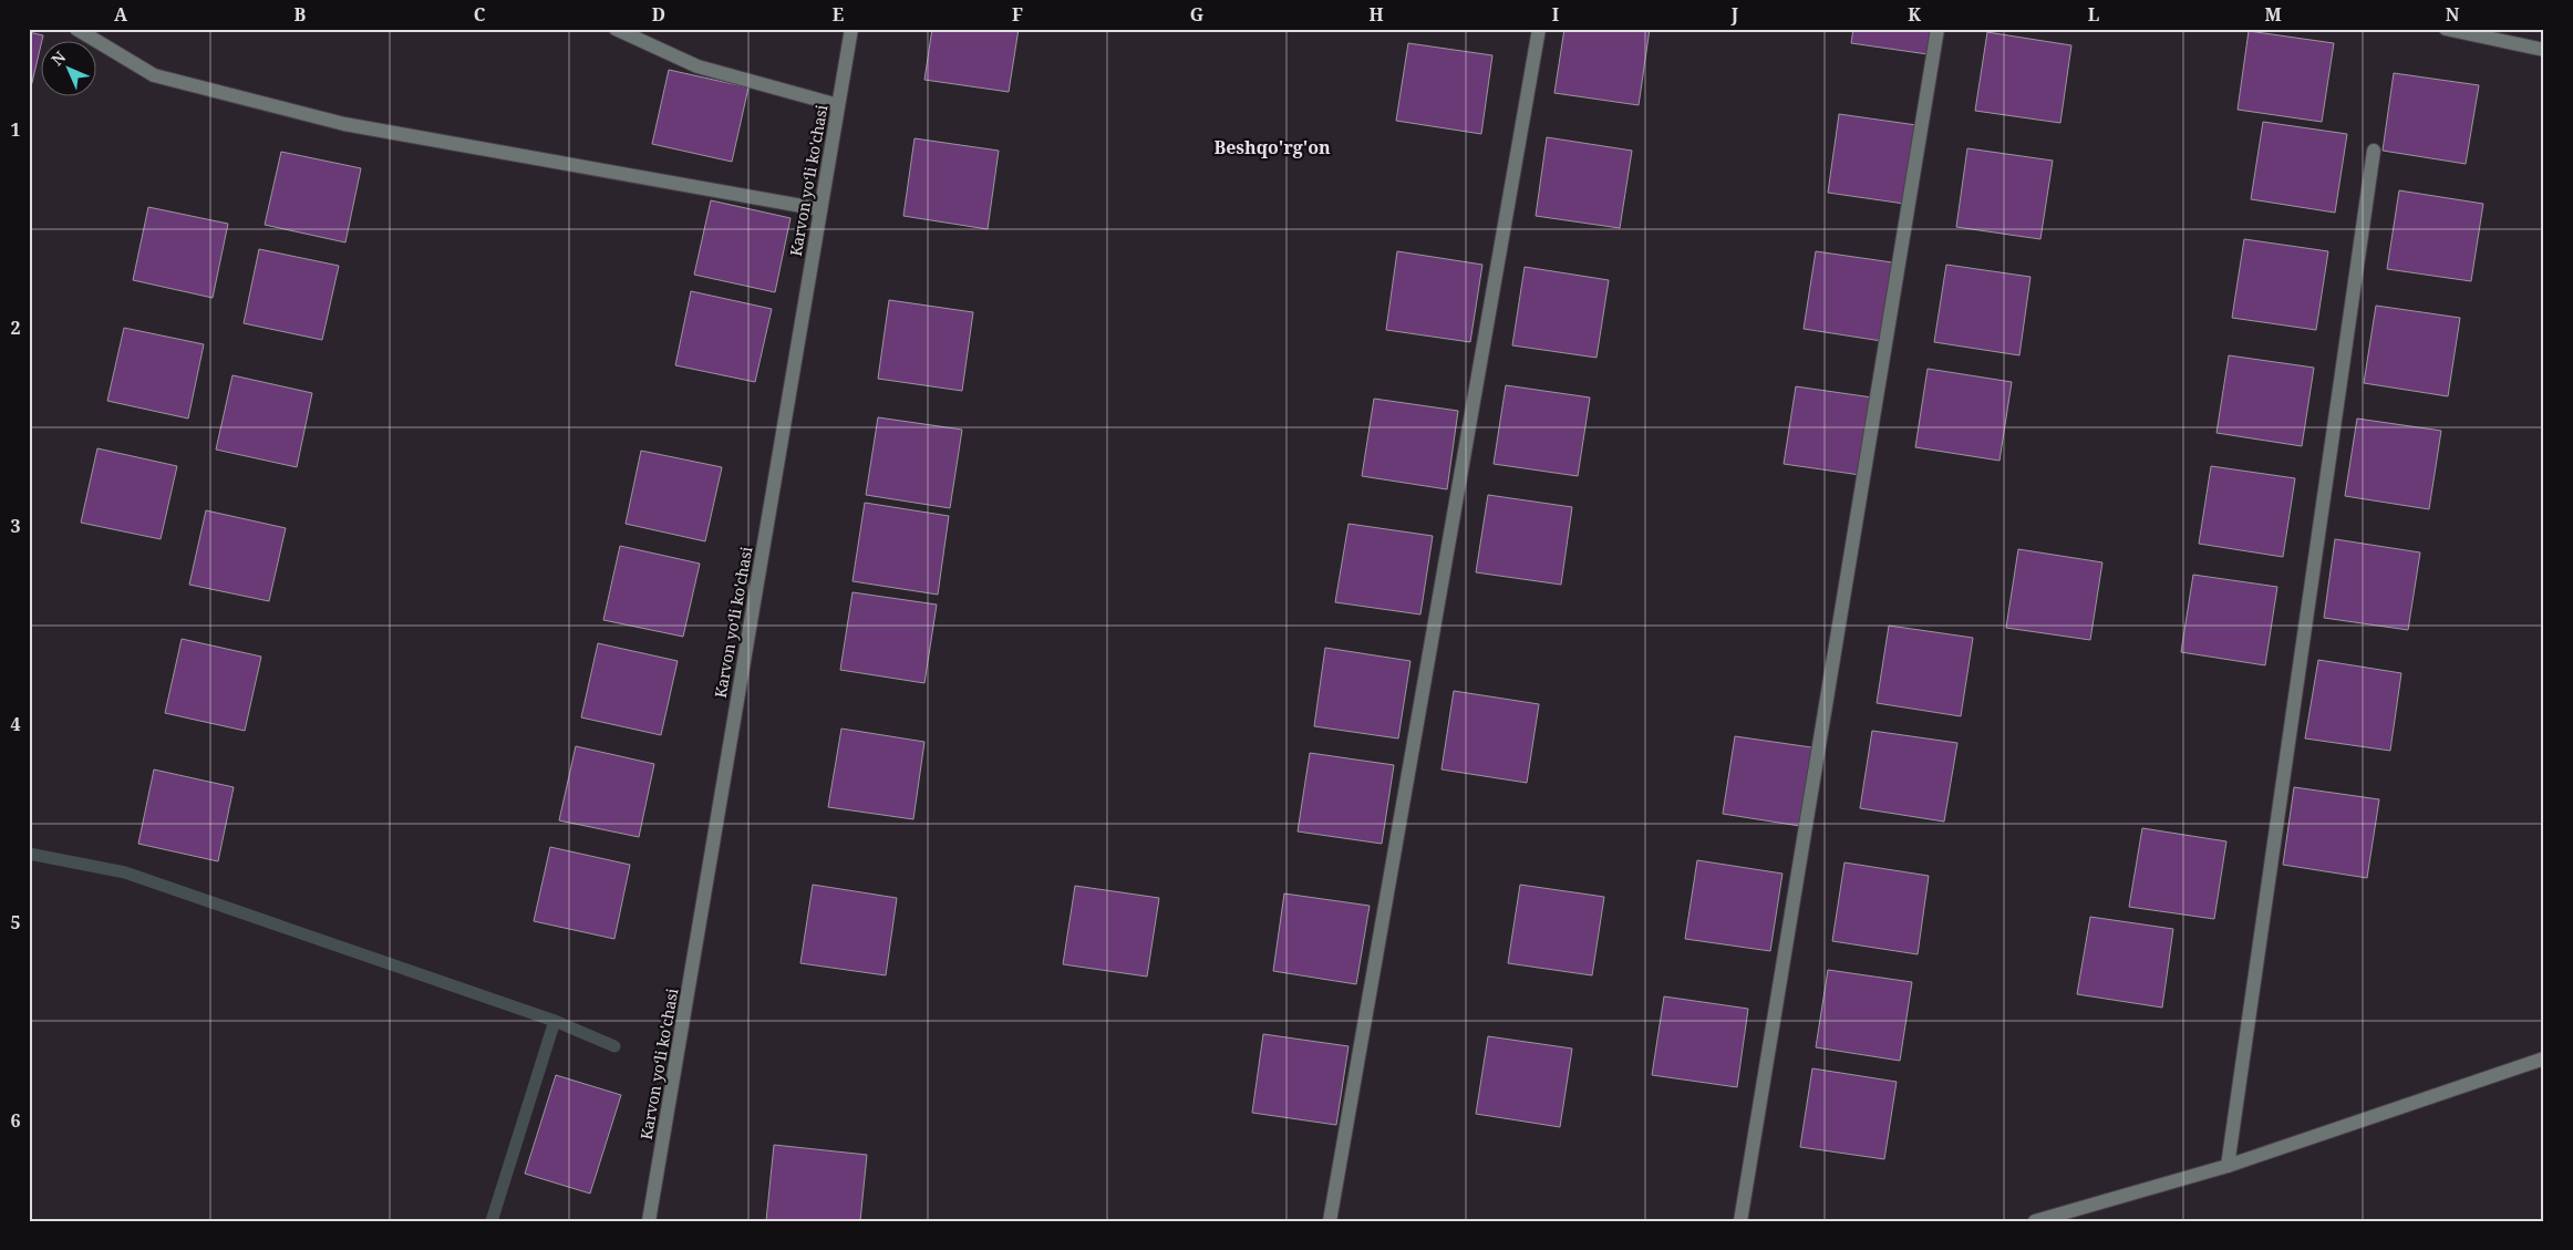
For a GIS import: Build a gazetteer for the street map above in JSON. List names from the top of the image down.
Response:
{
  "streets": {
    "street": ["Karvon yo‘li ko'chasi"]
  },
  "districts": ["Beshqo'rg'on"],
  "north": "top left",
  "grid": {
    "columns": [
      "A",
      "B",
      "C",
      "D",
      "E",
      "F",
      "G",
      "H",
      "I",
      "J",
      "K",
      "L",
      "M",
      "N"
    ],
    "rows": [
      "1",
      "2",
      "3",
      "4",
      "5",
      "6"
    ]
  }
}
